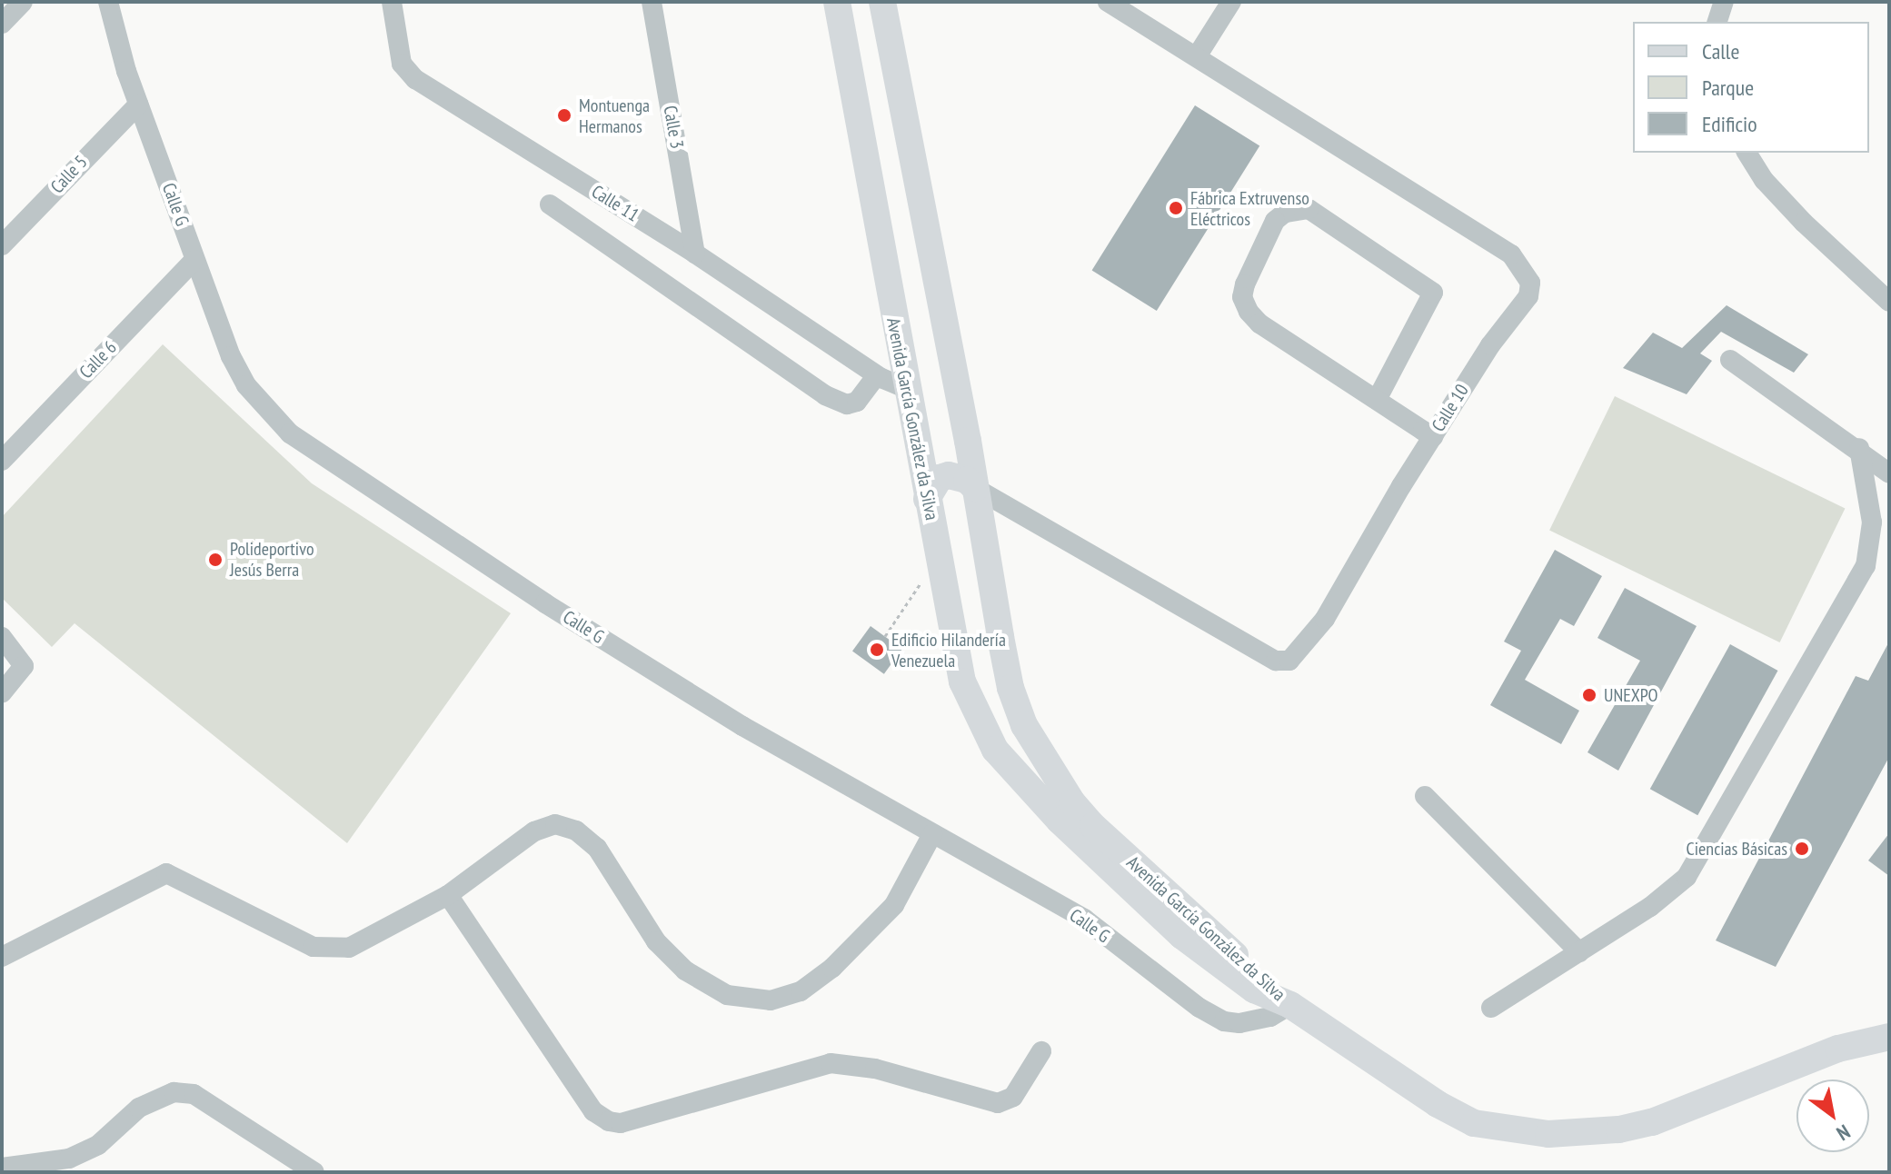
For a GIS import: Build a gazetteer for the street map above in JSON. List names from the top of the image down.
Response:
{
  "streets": {
    "main road": ["Avenida García González da Silva"],
    "street": [
      "Calle 3",
      "Calle 5",
      "Calle 11",
      "Calle G",
      "Calle 6",
      "Calle 10"
    ]
  },
  "crossings": [
    ["Calle 3", "Calle 11"],
    ["Calle 5", "Calle G"],
    ["Calle 11", "Avenida García González da Silva"],
    ["Calle G", "Calle 6"],
    ["Calle G", "Avenida García González da Silva"],
    ["Calle 10", "Avenida García González da Silva"]
  ],
  "places": [
    "Montuenga Hermanos",
    "Fábrica Extruvenso Eléctricos",
    "Polideportivo Jesús Berra",
    "Edificio Hilandería Venezuela",
    "UNEXPO",
    "Ciencias Básicas"
  ],
  "legend": ["Calle", "Parque", "Edificio"],
  "north": "bottom right"
}
